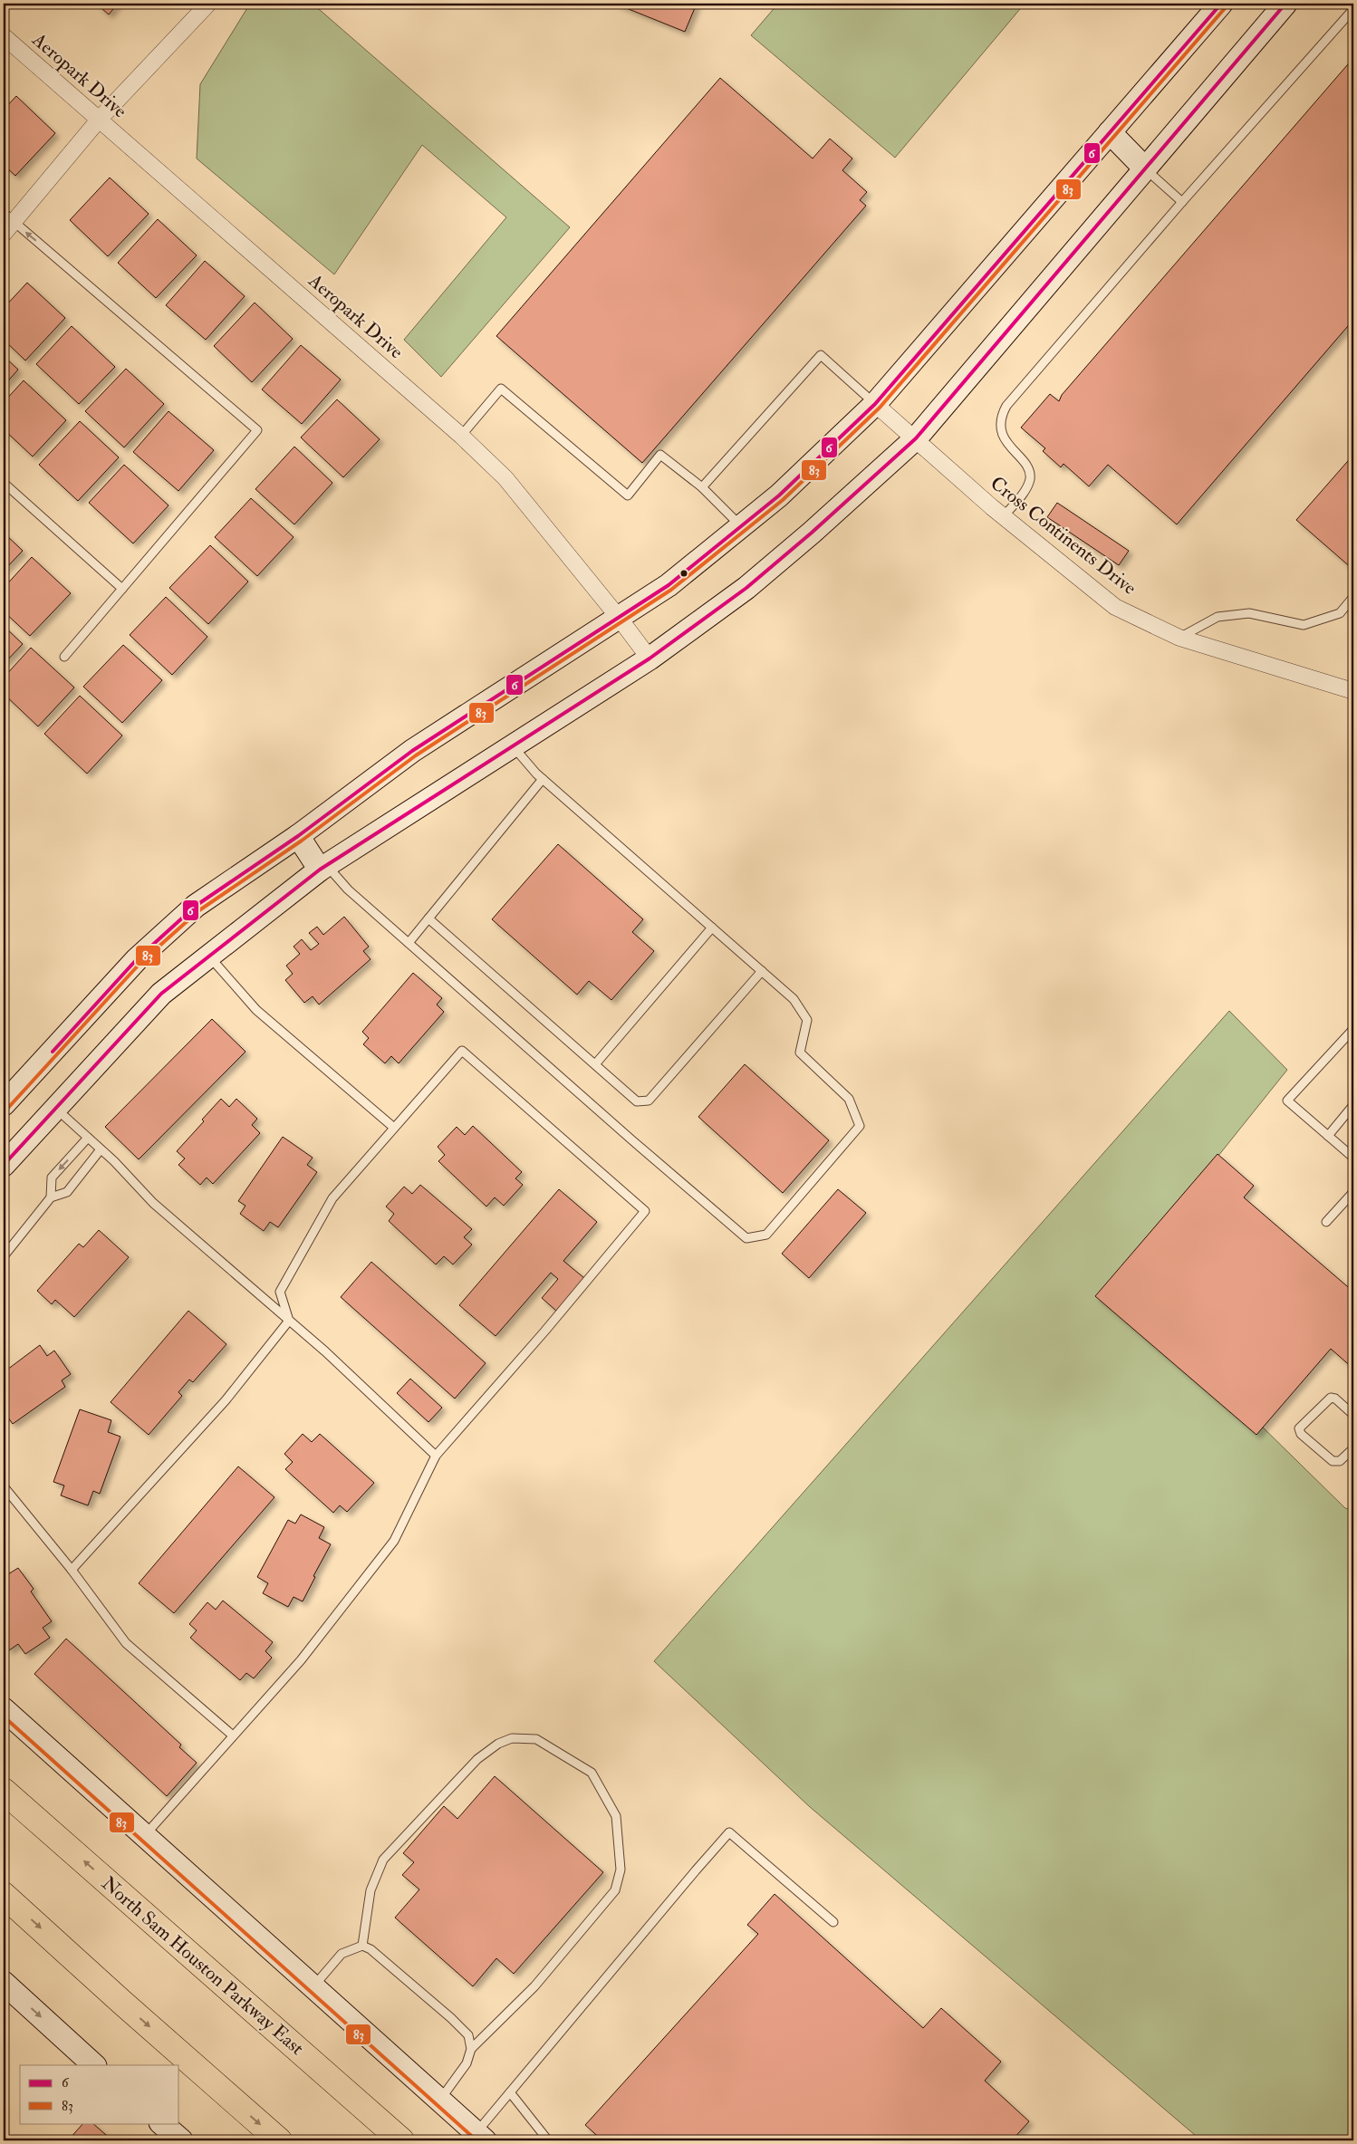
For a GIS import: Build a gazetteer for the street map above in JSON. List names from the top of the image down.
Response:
{
  "streets": {
    "highway": ["North Sam Houston Parkway East"],
    "street": ["Aeropark Drive", "Cross Continents Drive"]
  },
  "lines": ["transit line 6", "transit line 83"],
  "legend": ["6", "83"]
}
